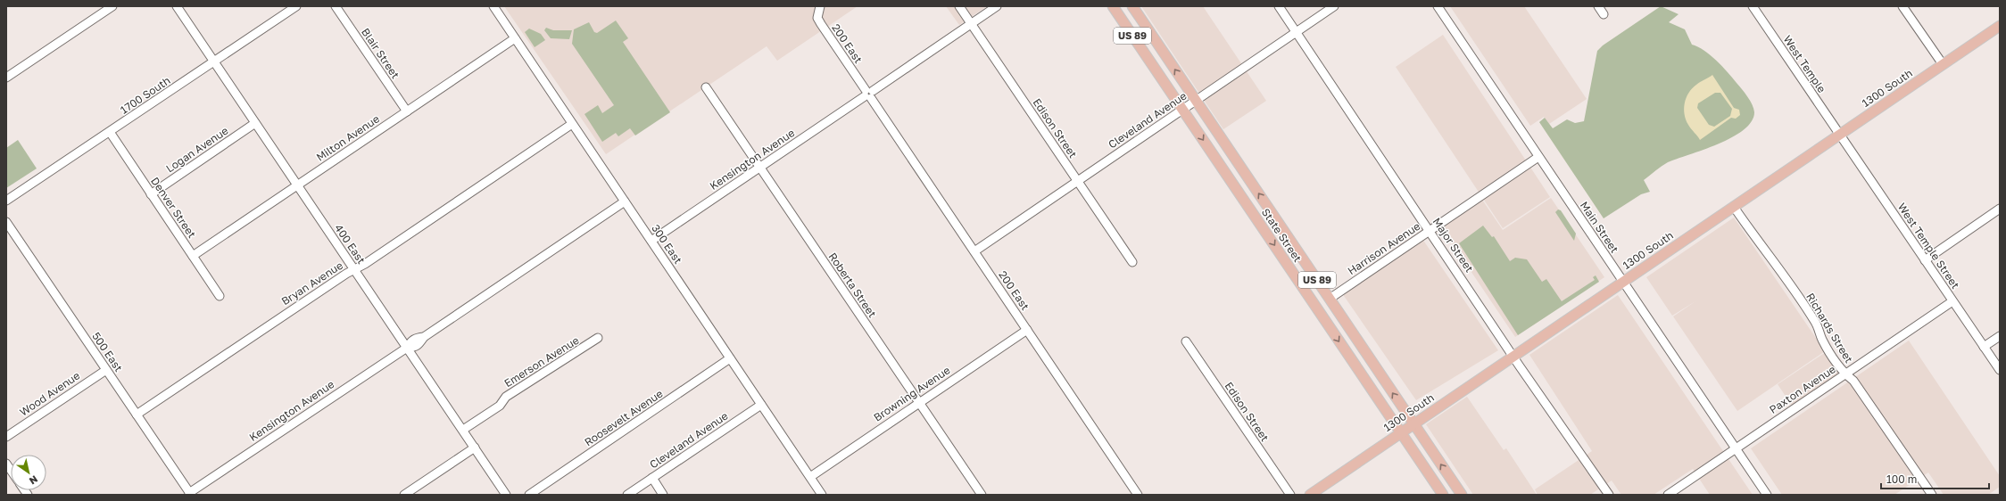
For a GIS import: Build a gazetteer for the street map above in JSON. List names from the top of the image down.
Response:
{
  "streets": {
    "main road": ["US 89", "1300 South", "State Street"],
    "street": [
      "200 East",
      "Blair Street",
      "West Temple",
      "1700 South",
      "Cleveland Avenue",
      "Edison Street",
      "Milton Avenue",
      "Logan Avenue",
      "Kensington Avenue",
      "Denver Street",
      "Main Street",
      "400 East",
      "300 East",
      "Major Street",
      "West Temple Street",
      "Harrison Avenue",
      "Bryan Avenue",
      "Roberta Street",
      "Richards Street",
      "500 East",
      "Emerson Avenue",
      "Paxton Avenue",
      "Wood Avenue",
      "Browning Avenue",
      "Roosevelt Avenue"
    ]
  },
  "crossings": [
    ["200 East", "Cleveland Avenue"],
    ["200 East", "Kensington Avenue"],
    ["200 East", "Browning Avenue"],
    ["Blair Street", "Milton Avenue"],
    ["West Temple", "1300 South"],
    ["West Temple", "West Temple Street"],
    ["1300 South", "Main Street"],
    ["1300 South", "State Street"],
    ["1300 South", "Major Street"],
    ["1300 South", "West Temple Street"],
    ["1300 South", "Richards Street"],
    ["1700 South", "Denver Street"],
    ["1700 South", "400 East"],
    ["Cleveland Avenue", "Edison Street"],
    ["Cleveland Avenue", "State Street"],
    ["Cleveland Avenue", "300 East"],
    ["Cleveland Avenue", "Major Street"],
    ["Edison Street", "Kensington Avenue"],
    ["Milton Avenue", "Denver Street"],
    ["Milton Avenue", "400 East"],
    ["Milton Avenue", "300 East"],
    ["Logan Avenue", "Denver Street"],
    ["Logan Avenue", "400 East"],
    ["Kensington Avenue", "400 East"],
    ["Kensington Avenue", "300 East"],
    ["Kensington Avenue", "Roberta Street"],
    ["Kensington Avenue", "500 East"],
    ["Main Street", "Harrison Avenue"],
    ["Main Street", "Paxton Avenue"],
    ["State Street", "Harrison Avenue"],
    ["400 East", "Bryan Avenue"],
    ["400 East", "Emerson Avenue"],
    ["300 East", "Bryan Avenue"],
    ["300 East", "Browning Avenue"],
    ["300 East", "Roosevelt Avenue"],
    ["Major Street", "Harrison Avenue"],
    ["West Temple Street", "Paxton Avenue"],
    ["Bryan Avenue", "500 East"],
    ["Roberta Street", "Browning Avenue"],
    ["Richards Street", "Paxton Avenue"],
    ["500 East", "Wood Avenue"]
  ],
  "scale_bar": "100 m",
  "north": "bottom right"
}
